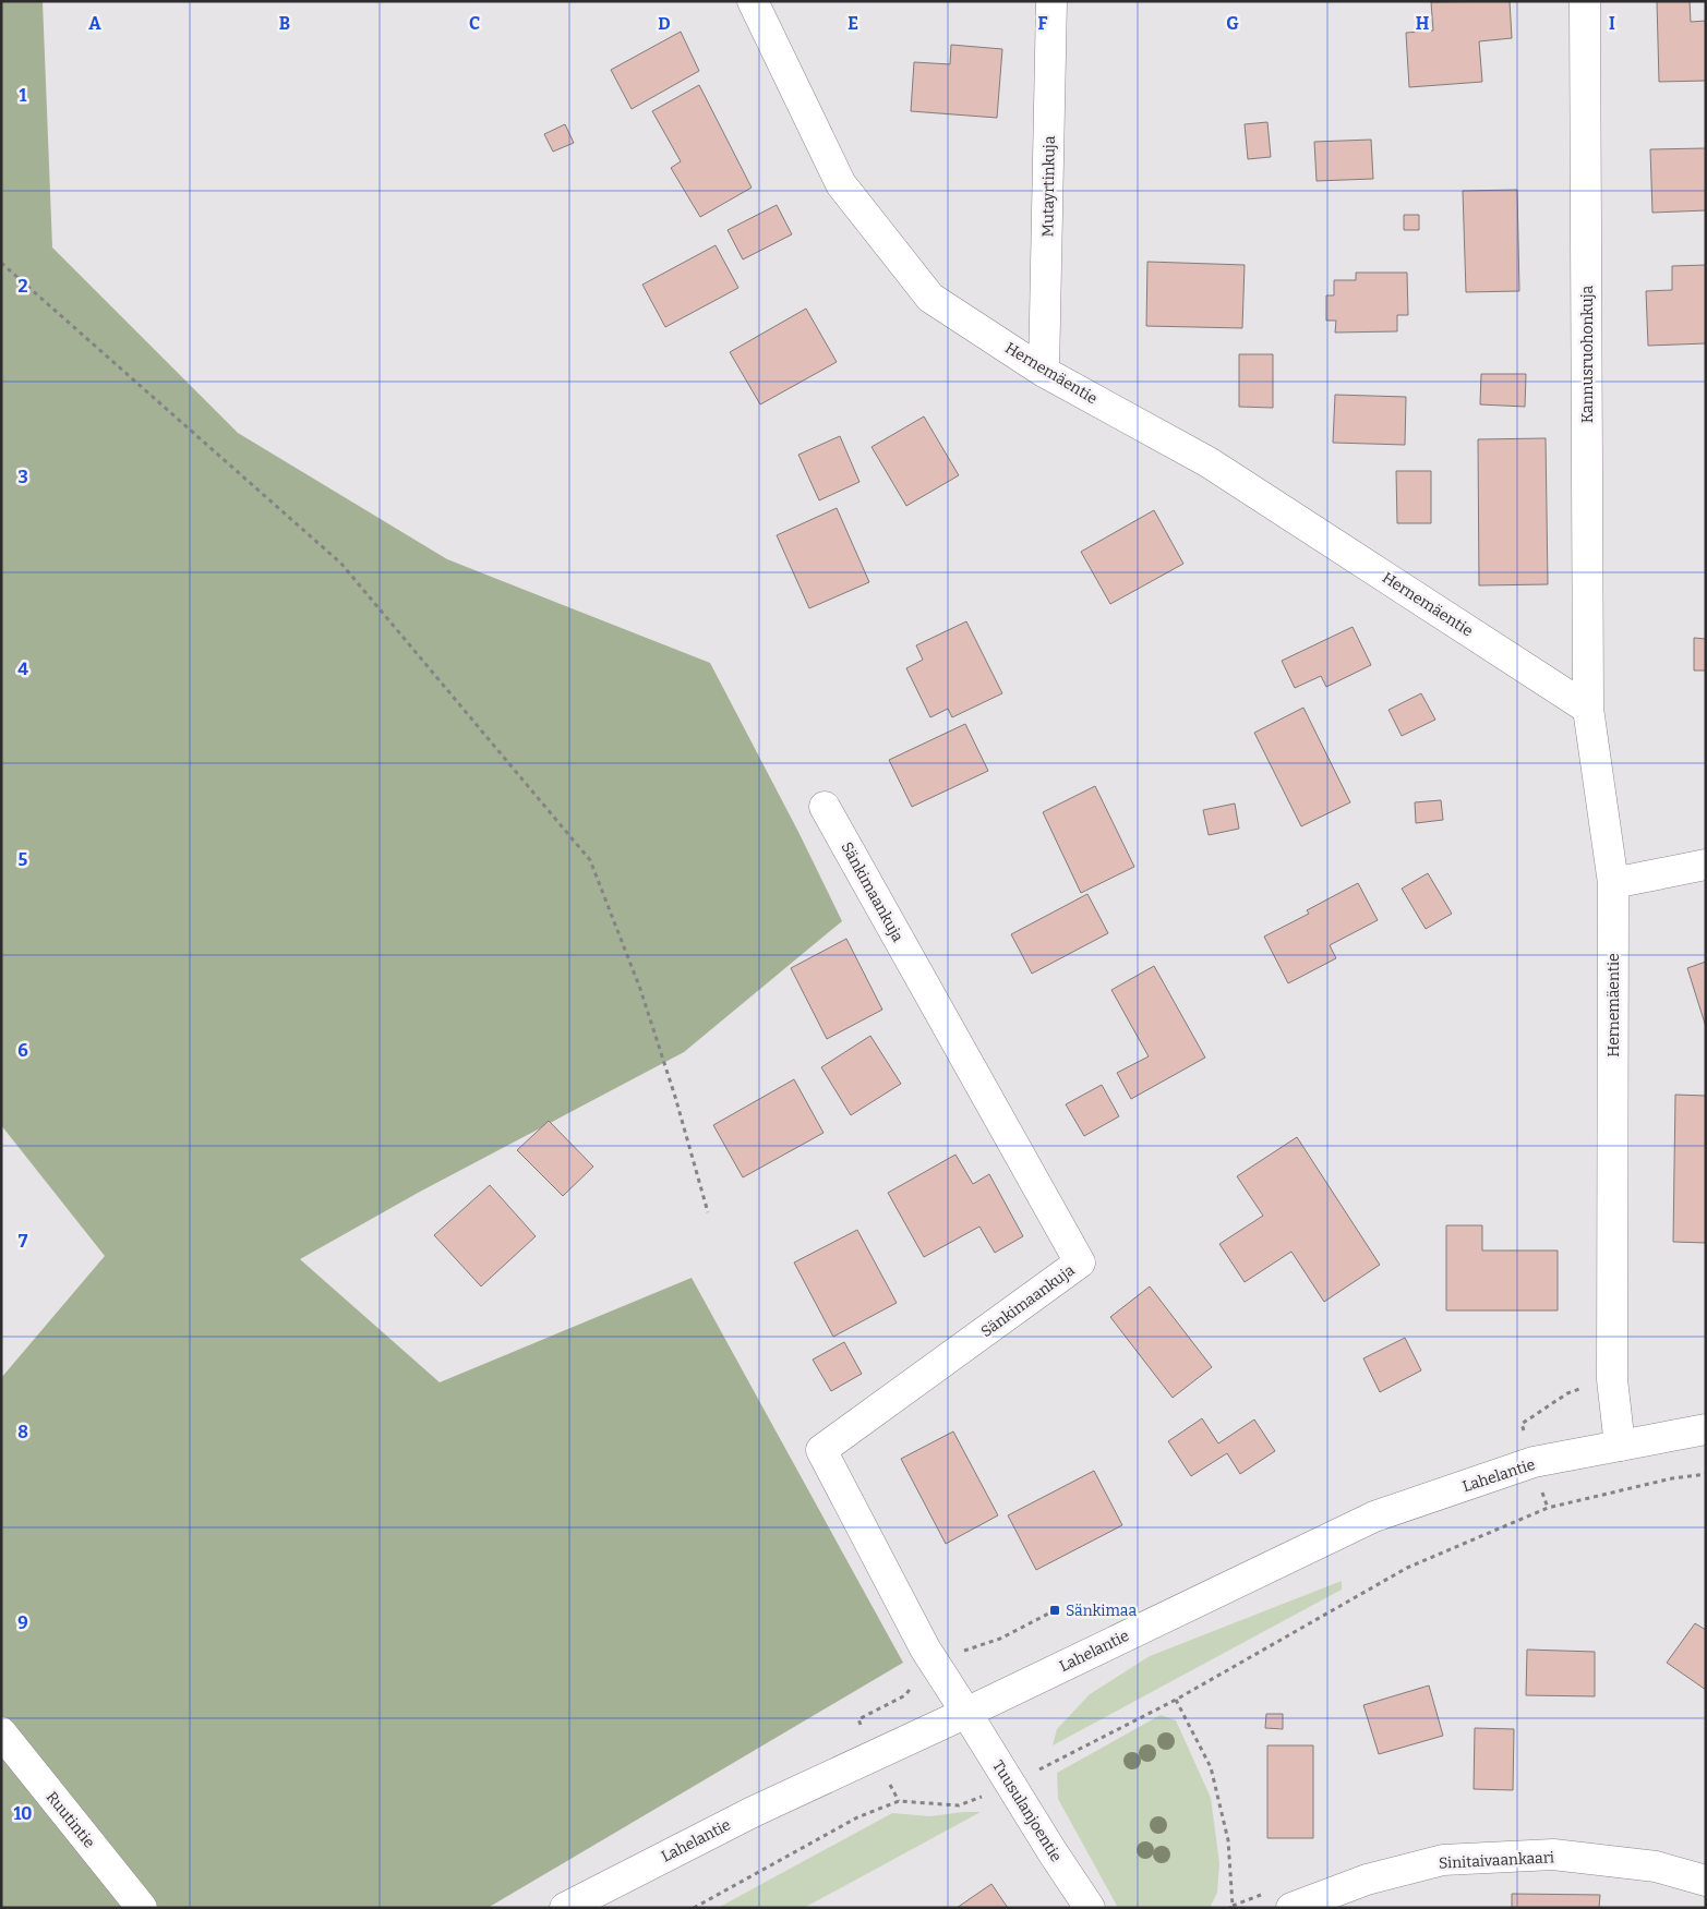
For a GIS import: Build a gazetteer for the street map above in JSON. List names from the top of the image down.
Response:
{
  "streets": {
    "street": [
      "Mutayrtinkuja",
      "Kannusruohonkuja",
      "Hernemäentie",
      "Sänkimaankuja",
      "Lahelantie",
      "Tuusulanjoentie",
      "Ruutintie",
      "Sinitaivaankaari"
    ]
  },
  "crossings": [
    ["Mutayrtinkuja", "Hernemäentie"],
    ["Kannusruohonkuja", "Hernemäentie"],
    ["Hernemäentie", "Lahelantie"],
    ["Sänkimaankuja", "Lahelantie"],
    ["Sänkimaankuja", "Tuusulanjoentie"],
    ["Lahelantie", "Tuusulanjoentie"]
  ],
  "places": {
    "transit": ["Sänkimaa"]
  },
  "grid": {
    "columns": [
      "A",
      "B",
      "C",
      "D",
      "E",
      "F",
      "G",
      "H",
      "I"
    ],
    "rows": [
      "1",
      "2",
      "3",
      "4",
      "5",
      "6",
      "7",
      "8",
      "9",
      "10"
    ]
  }
}
